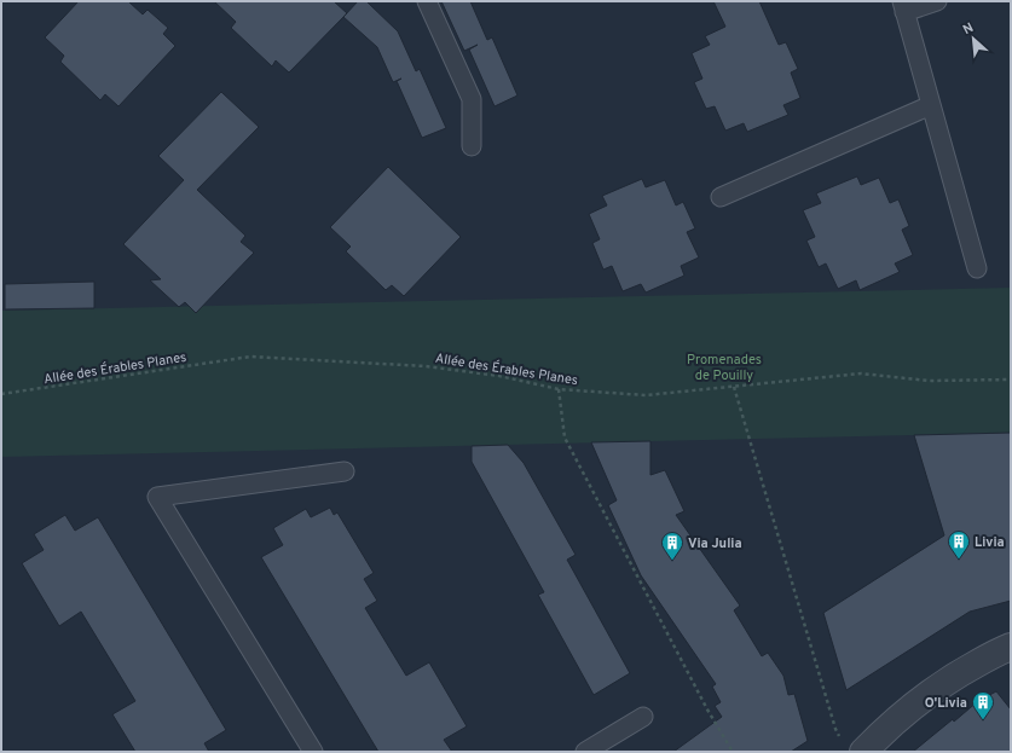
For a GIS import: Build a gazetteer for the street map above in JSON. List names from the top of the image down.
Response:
{
  "streets": {
    "path": ["Allée des Érables Planes"]
  },
  "parks": ["Promenades de Pouilly"],
  "places": {
    "building": ["Livia", "Via Julia", "O'Livia"]
  },
  "north": "top left"
}
